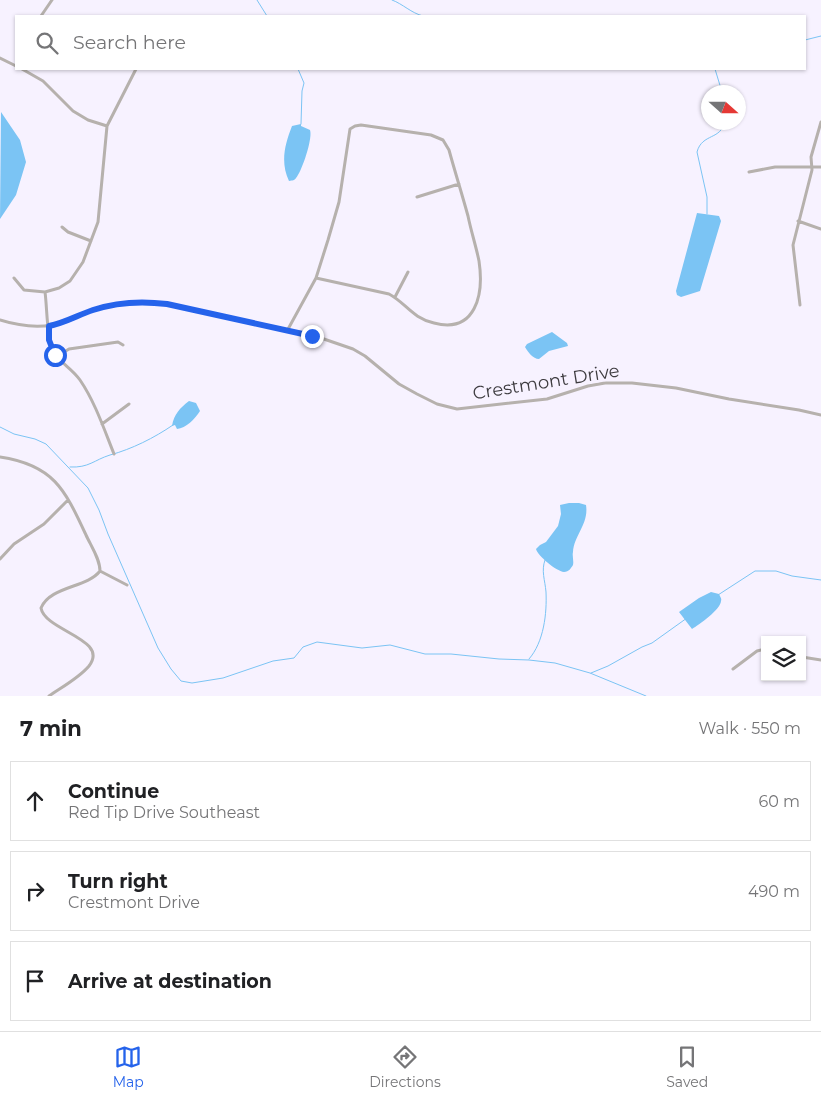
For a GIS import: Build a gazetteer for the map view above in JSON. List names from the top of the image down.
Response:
{
  "streets": {
    "street": ["Crestmont Drive"]
  },
  "north": "right",
  "page": {
    "search": "Search here",
    "heading": ["7 min", "Walk · 550 m"],
    "list": [
      ["Continue", "Red Tip Drive Southeast", "60 m"],
      ["Turn right", "Crestmont Drive", "490 m"],
      "Arrive at destination"
    ],
    "nav": ["Map", "Directions", "Saved"]
  }
}
